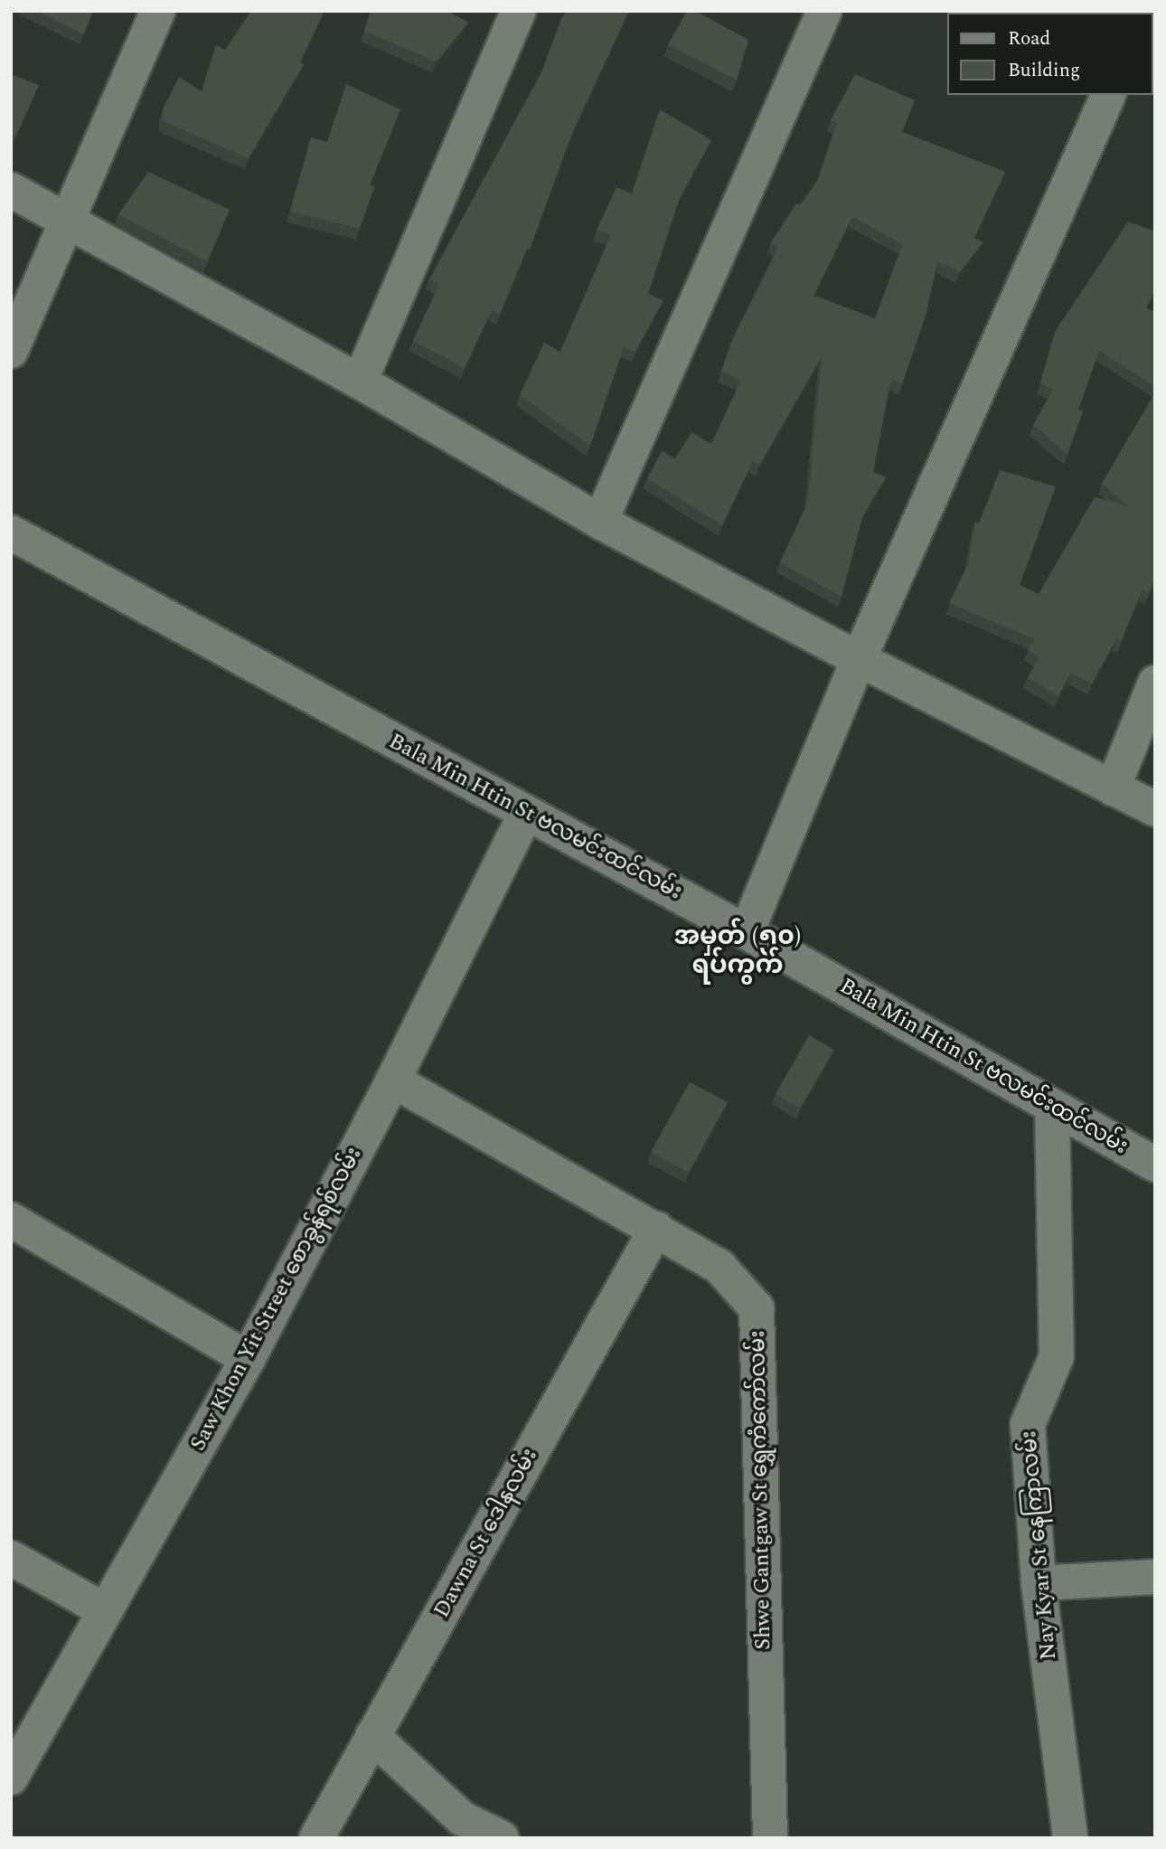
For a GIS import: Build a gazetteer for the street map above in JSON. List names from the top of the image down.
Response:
{
  "streets": {
    "street": [
      "Bala Min Htin St ဗလမင်းထင်လမ်း",
      "Saw Khon Yit Street စောခွန်ရစ်လမ်း",
      "Shwe Gantgaw St ရွှေကံကော်လမ်း",
      "Dawna St ဒေါနလမ်း",
      "Nay Kyar St နေကြာလမ်း"
    ]
  },
  "crossings": [
    ["Bala Min Htin St ဗလမင်းထင်လမ်း", "Saw Khon Yit Street စောခွန်ရစ်လမ်း"],
    ["Bala Min Htin St ဗလမင်းထင်လမ်း", "Nay Kyar St နေကြာလမ်း"],
    ["Saw Khon Yit Street စောခွန်ရစ်လမ်း", "Shwe Gantgaw St ရွှေကံကော်လမ်း"],
    ["Shwe Gantgaw St ရွှေကံကော်လမ်း", "Dawna St ဒေါနလမ်း"]
  ],
  "districts": ["အမှတ် (၅၀) ရပ်ကွက်"],
  "legend": ["Road", "Building"]
}
